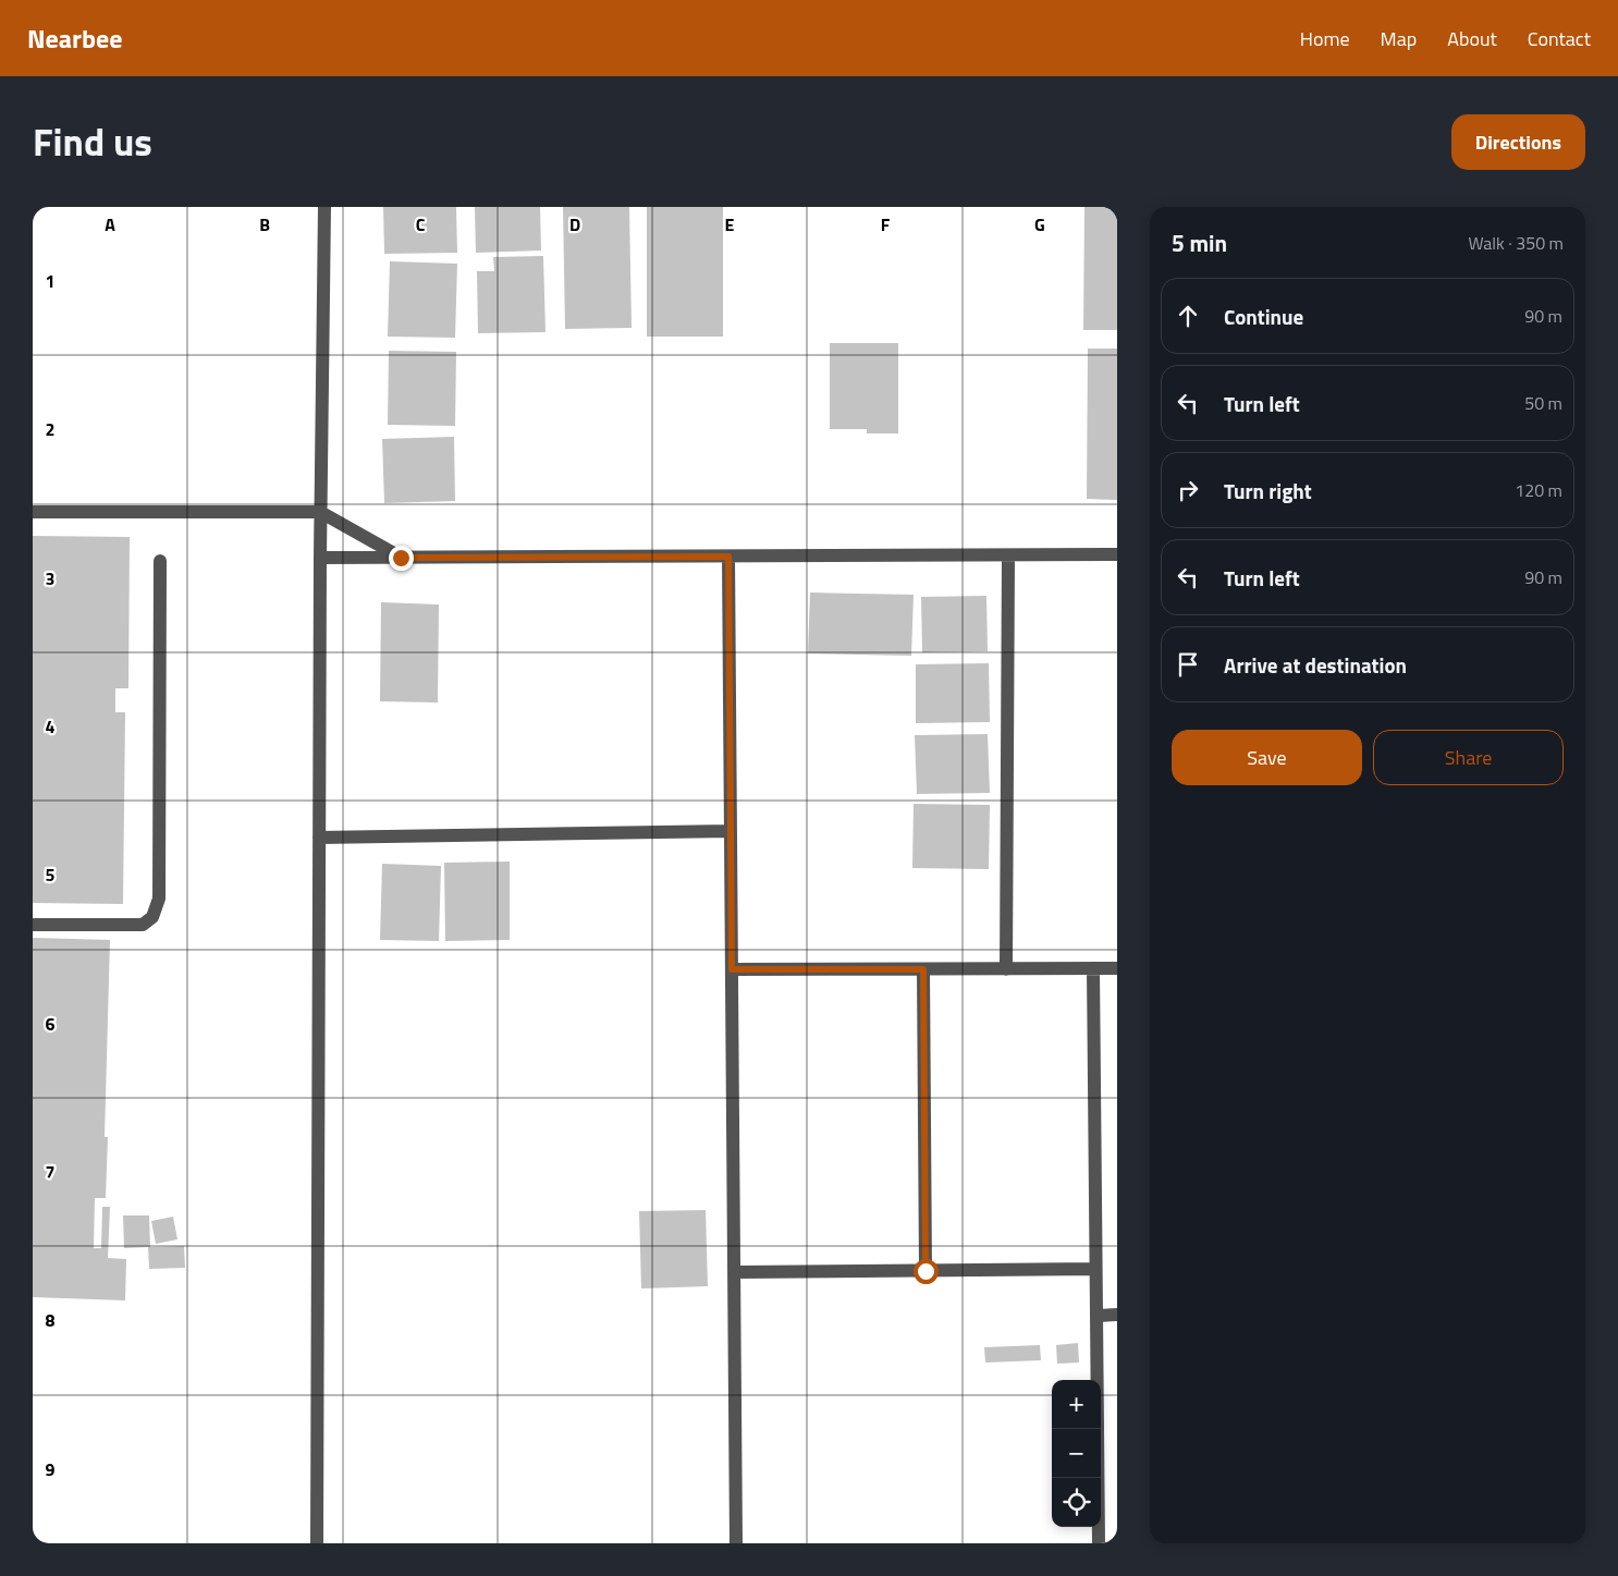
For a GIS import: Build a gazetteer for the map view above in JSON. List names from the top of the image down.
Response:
{
  "page": {
    "header": "Nearbee",
    "nav": [
      "Home",
      "Map",
      "About",
      "Contact"
    ],
    "title": "Find us",
    "buttons": [
      "Directions",
      ["Save", "Share"]
    ],
    "heading": ["5 min", "Walk · 350 m"],
    "list": [
      ["Continue", "90 m"],
      ["Turn left", "50 m"],
      ["Turn right", "120 m"],
      ["Turn left", "90 m"],
      "Arrive at destination"
    ],
    "map_buttons": ["+", "−"]
  },
  "grid": {
    "columns": [
      "A",
      "B",
      "C",
      "D",
      "E",
      "F",
      "G"
    ],
    "rows": [
      "1",
      "2",
      "3",
      "4",
      "5",
      "6",
      "7",
      "8",
      "9"
    ]
  }
}
